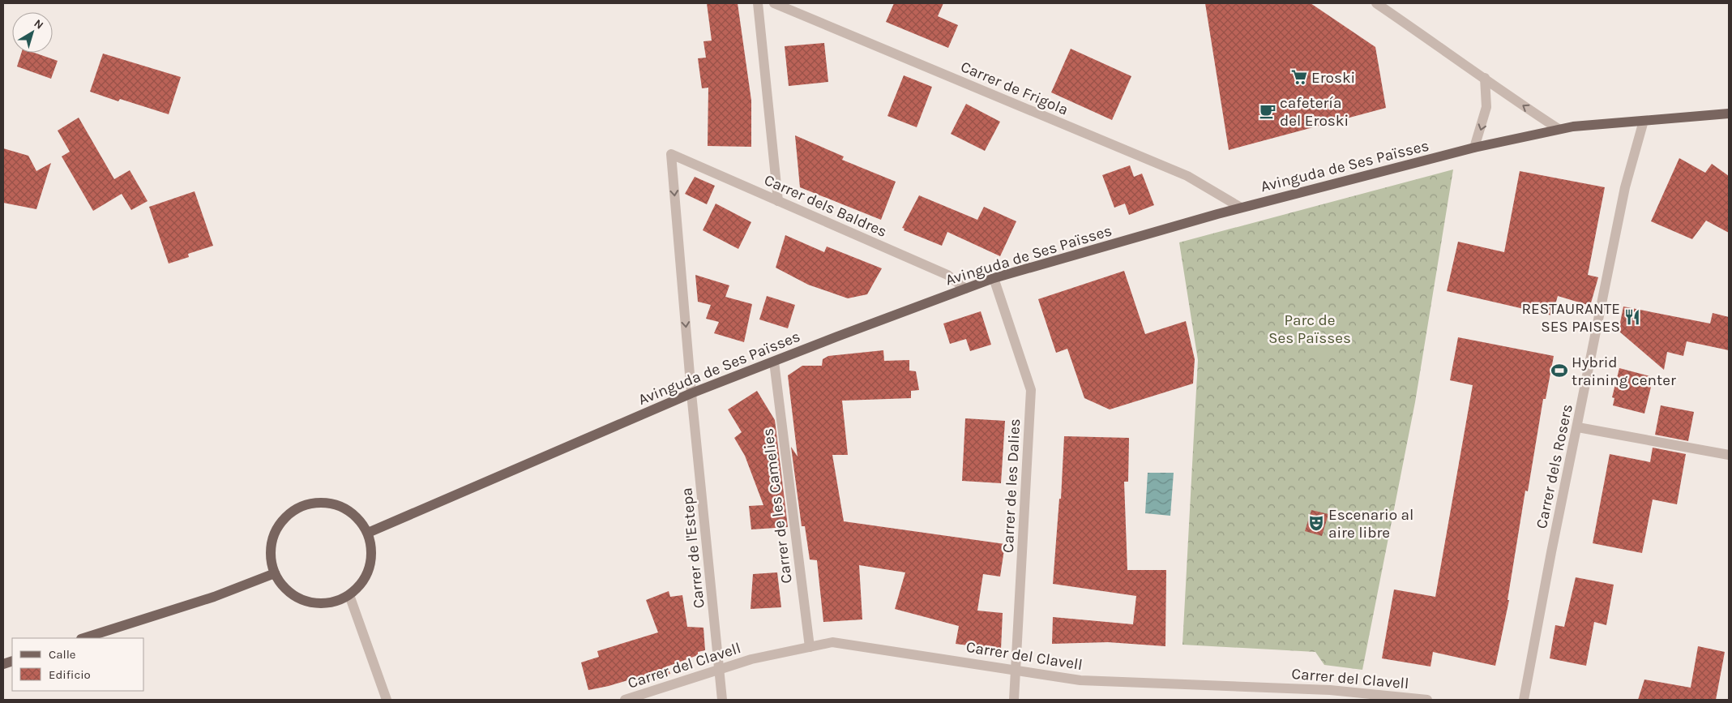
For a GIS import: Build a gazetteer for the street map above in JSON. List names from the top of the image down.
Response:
{
  "streets": {
    "main road": ["Avinguda de Ses Païsses"],
    "street": [
      "Carrer de Frigola",
      "Carrer dels Baldres",
      "Carrer dels Rosers",
      "Carrer de les Dalies",
      "Carrer de les Camelies",
      "Carrer de l'Estepa",
      "Carrer del Clavell"
    ]
  },
  "crossings": [
    ["Carrer de Frigola", "Avinguda de Ses Païsses"],
    ["Avinguda de Ses Païsses", "Carrer dels Baldres"],
    ["Avinguda de Ses Païsses", "Carrer dels Rosers"],
    ["Avinguda de Ses Païsses", "Carrer de les Dalies"],
    ["Avinguda de Ses Païsses", "Carrer de les Camelies"],
    ["Avinguda de Ses Païsses", "Carrer de l'Estepa"],
    ["Carrer dels Baldres", "Carrer de l'Estepa"],
    ["Carrer de les Dalies", "Carrer del Clavell"],
    ["Carrer de les Camelies", "Carrer del Clavell"],
    ["Carrer de l'Estepa", "Carrer del Clavell"]
  ],
  "one_way": ["Carrer de l'Estepa"],
  "parks": ["Parc de Ses Païsses"],
  "places": {
    "supermarket": ["Eroski"],
    "cafe": ["cafetería del Eroski"],
    "restaurant": ["RESTAURANTE SES PAISES"],
    "sports": ["Hybrid training center"],
    "theatre": ["Escenario al aire libre"]
  },
  "legend": ["Calle", "Edificio"],
  "north": "top right"
}
